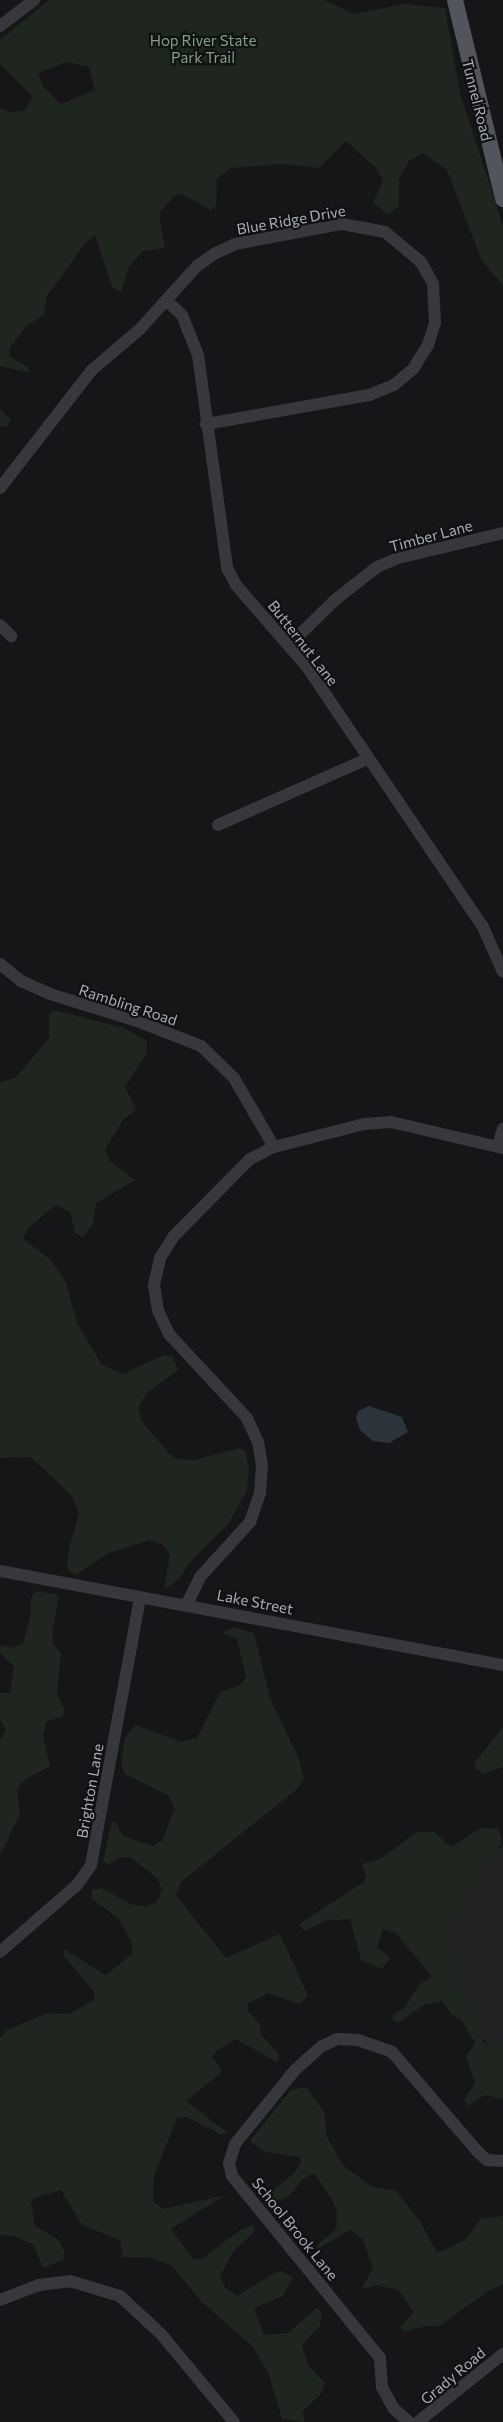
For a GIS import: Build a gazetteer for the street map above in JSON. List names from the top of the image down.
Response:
{
  "streets": {
    "main road": ["Tunnel Road"],
    "street": [
      "Blue Ridge Drive",
      "Timber Lane",
      "Butternut Lane",
      "Rambling Road",
      "Lake Street",
      "Brighton Lane",
      "School Brook Lane",
      "Grady Road"
    ]
  },
  "crossings": [
    ["Blue Ridge Drive", "Butternut Lane"],
    ["Timber Lane", "Butternut Lane"],
    ["Lake Street", "Brighton Lane"]
  ],
  "parks": ["Hop River State Park Trail"]
}
